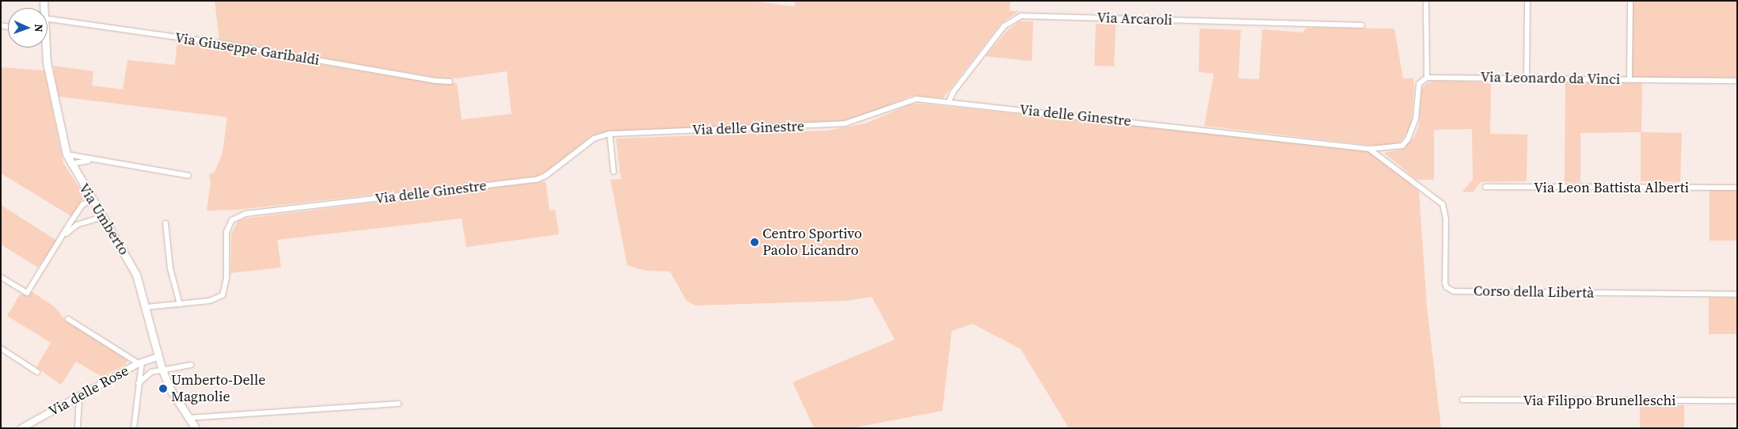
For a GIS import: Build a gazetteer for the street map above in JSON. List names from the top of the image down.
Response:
{
  "streets": {
    "main road": ["Via Umberto"],
    "street": [
      "Via Arcaroli",
      "Via Giuseppe Garibaldi",
      "Via Leonardo da Vinci",
      "Via delle Ginestre",
      "Via Leon Battista Alberti",
      "Corso della Libertà",
      "Via delle Rose",
      "Via Filippo Brunelleschi"
    ]
  },
  "crossings": [
    ["Via Arcaroli", "Via delle Ginestre"],
    ["Via delle Ginestre", "Via Umberto"],
    ["Via delle Ginestre", "Corso della Libertà"],
    ["Via Umberto", "Via delle Rose"]
  ],
  "places": ["Centro Sportivo Paolo Licandro", "Umberto-Delle Magnolie"],
  "north": "right"
}
